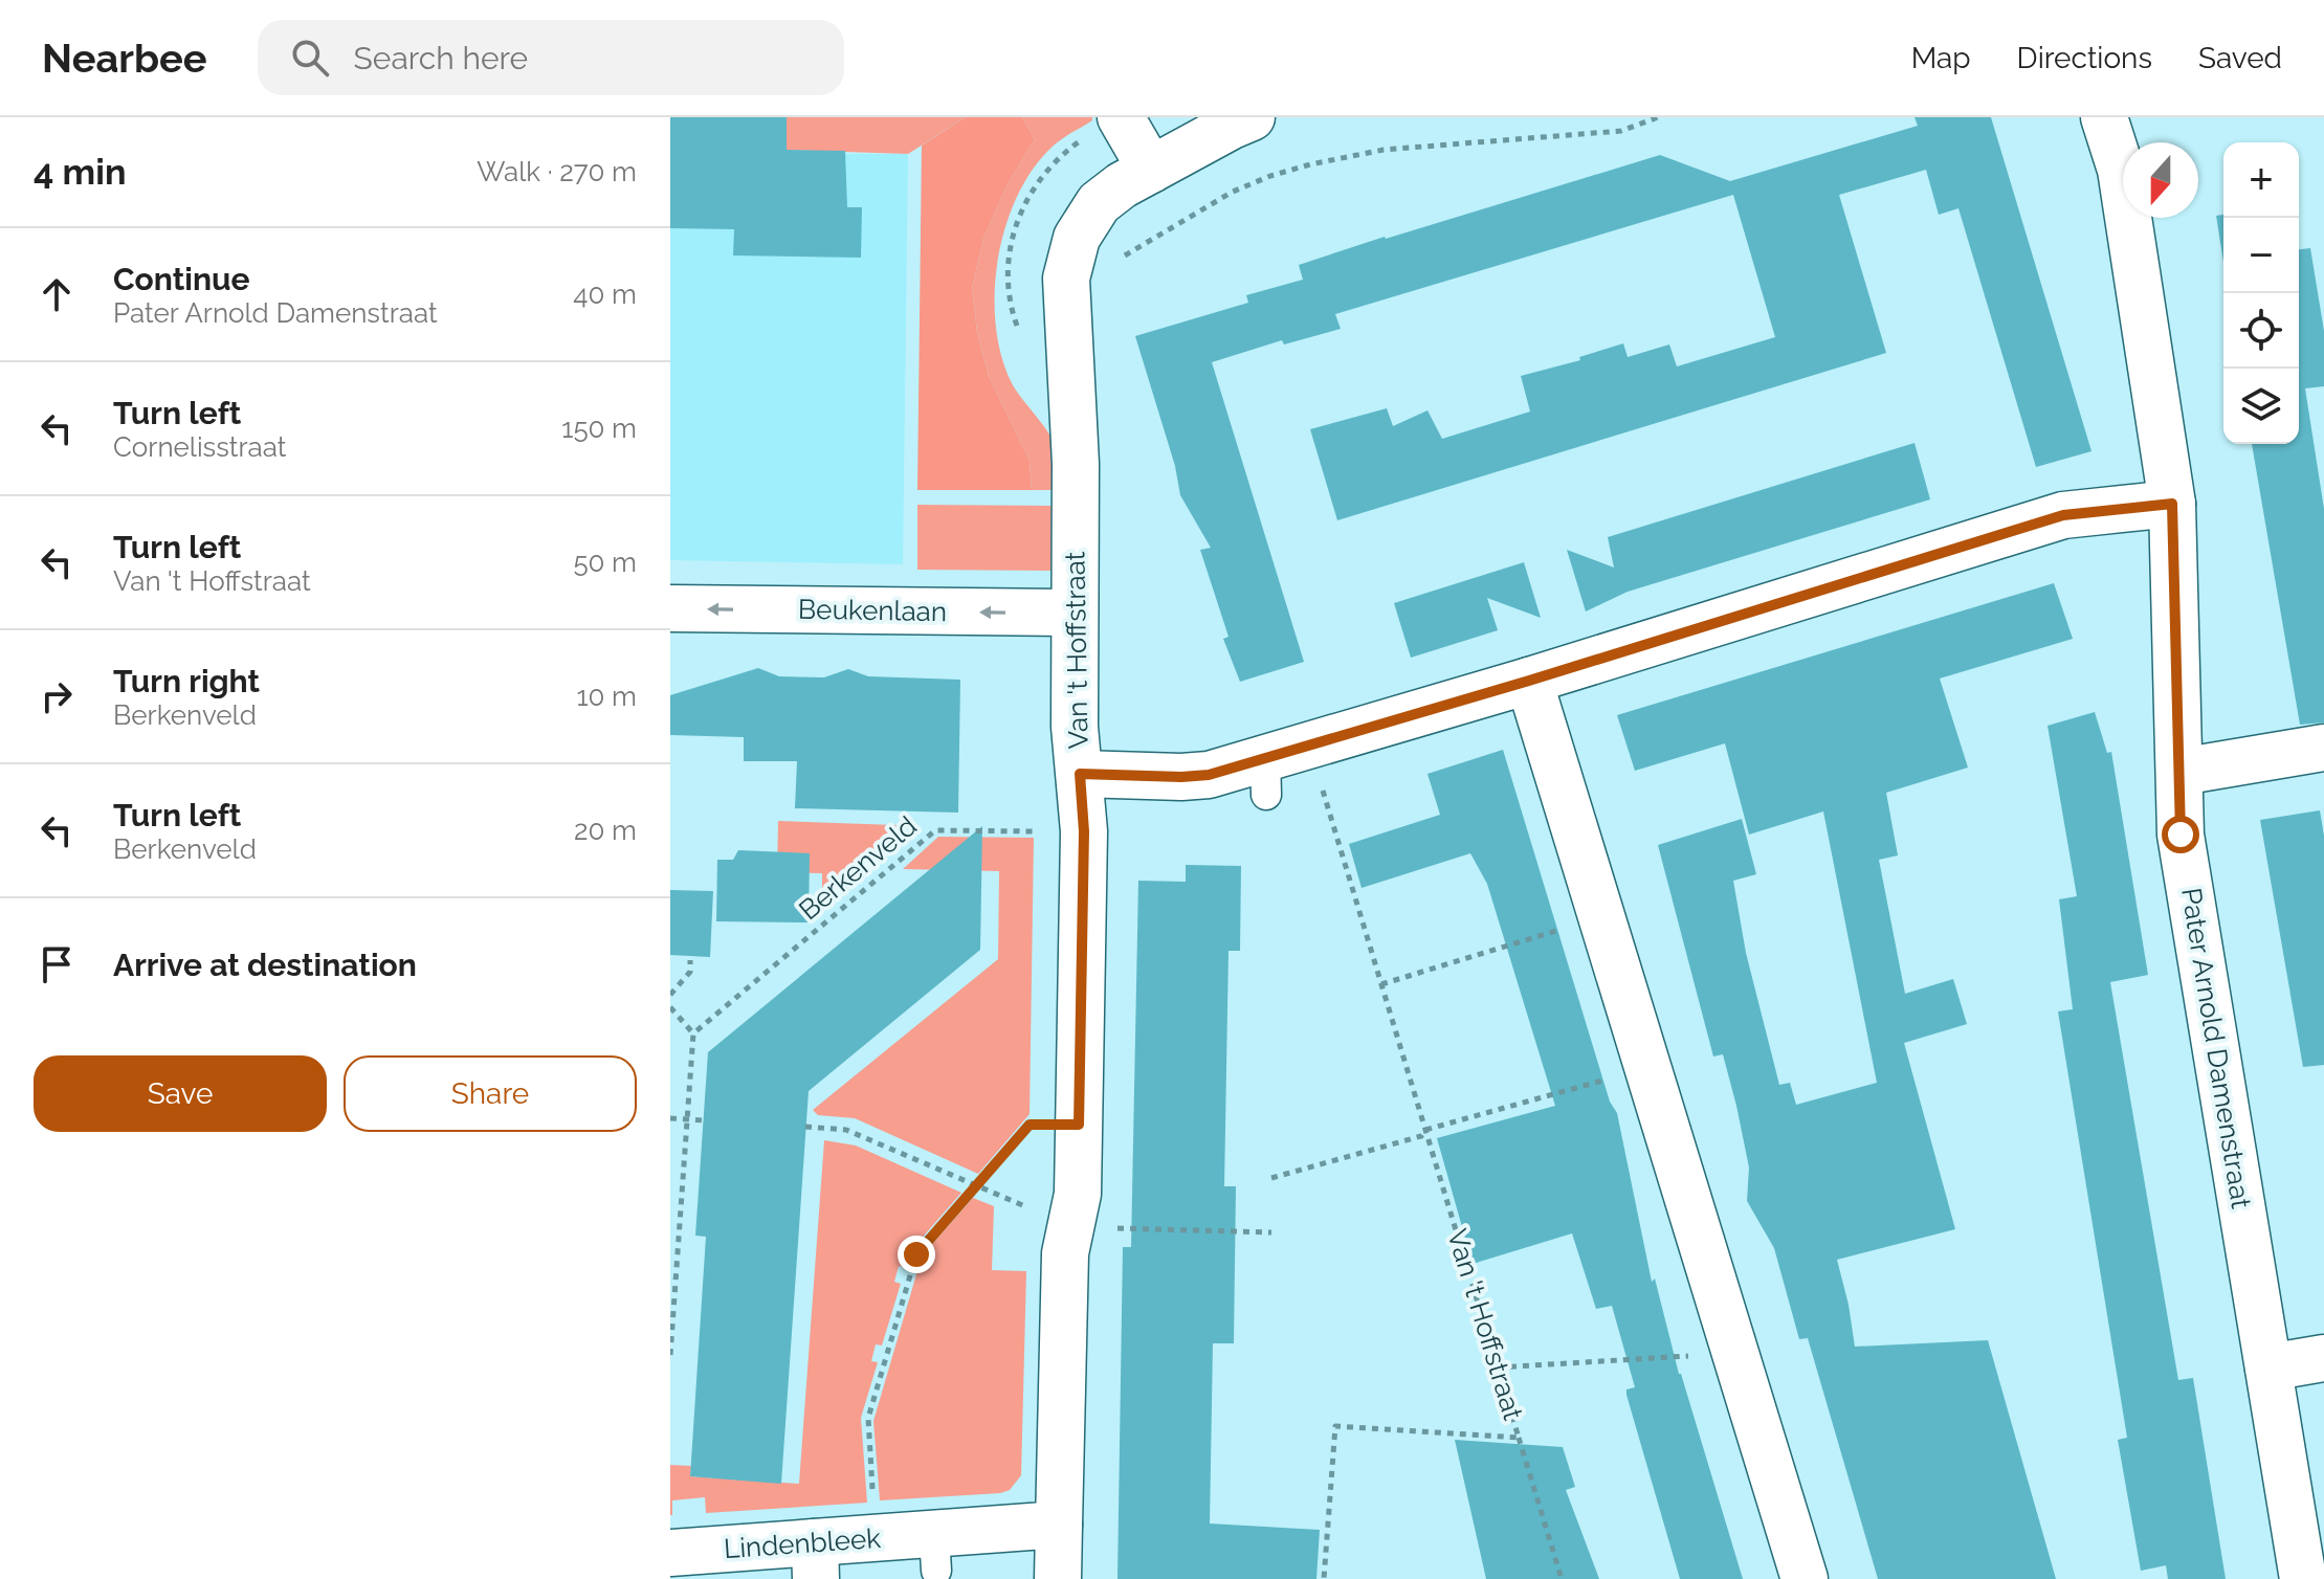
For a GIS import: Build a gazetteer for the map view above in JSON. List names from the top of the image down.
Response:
{
  "streets": {
    "street": [
      "Beukenlaan",
      "Van 't Hoffstraat",
      "Pater Arnold Damenstraat",
      "Lindenbleek"
    ],
    "path": ["Berkenveld"]
  },
  "crossings": [
    ["Beukenlaan", "Van 't Hoffstraat"],
    ["Van 't Hoffstraat", "Berkenveld"],
    ["Van 't Hoffstraat", "Lindenbleek"]
  ],
  "one_way": ["Beukenlaan"],
  "north": "bottom",
  "page": {
    "header": "Nearbee",
    "search": "Search here",
    "nav": ["Map", "Directions", "Saved"],
    "heading": ["4 min", "Walk · 270 m"],
    "map_buttons": ["+", "−"],
    "list": [
      ["Continue", "Pater Arnold Damenstraat", "40 m"],
      ["Turn left", "Cornelisstraat", "150 m"],
      ["Turn left", "Van 't Hoffstraat", "50 m"],
      ["Turn right", "Berkenveld", "10 m"],
      ["Turn left", "Berkenveld", "20 m"],
      "Arrive at destination"
    ],
    "buttons": ["Save", "Share"]
  }
}
